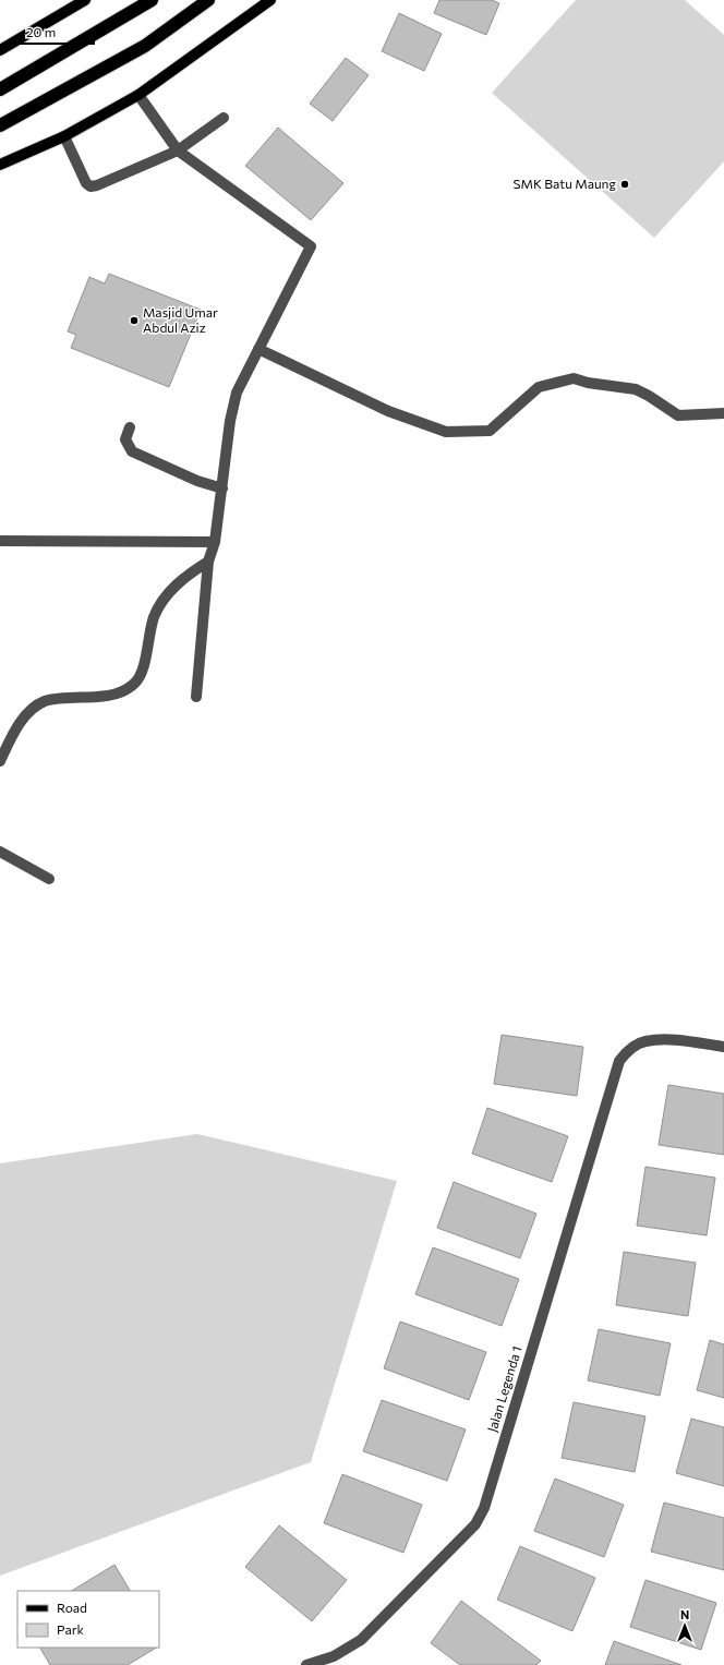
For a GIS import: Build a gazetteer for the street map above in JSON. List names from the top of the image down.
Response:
{
  "streets": {
    "street": ["Jalan Legenda 1"]
  },
  "places": ["SMK Batu Maung", "Masjid Umar Abdul Aziz"],
  "legend": ["Road", "Park"],
  "scale_bar": "20 m",
  "north": "top"
}
